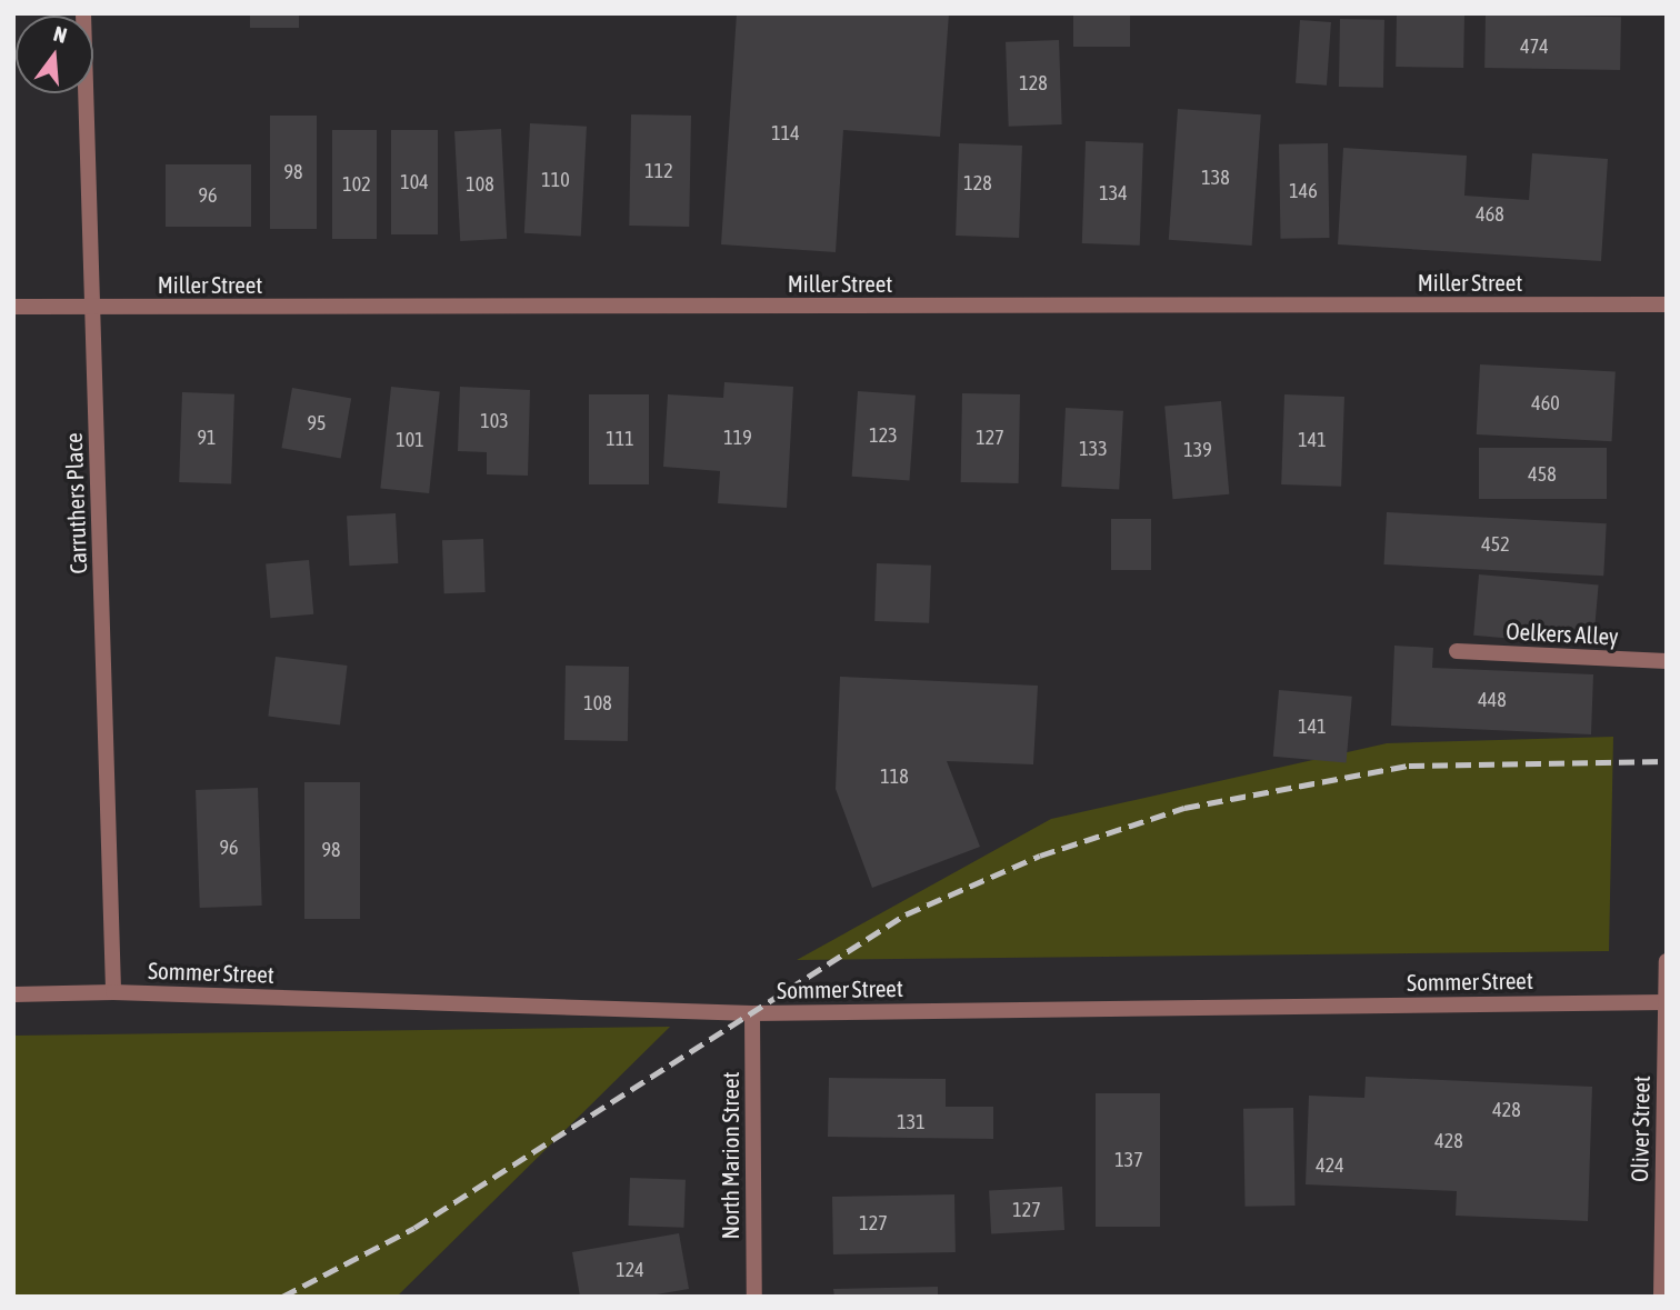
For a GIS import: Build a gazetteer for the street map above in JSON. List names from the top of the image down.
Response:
{
  "streets": {
    "street": [
      "Miller Street",
      "Carruthers Place",
      "Oelkers Alley",
      "Sommer Street",
      "Oliver Street",
      "North Marion Street"
    ]
  },
  "crossings": [
    ["Miller Street", "Carruthers Place"],
    ["Carruthers Place", "Sommer Street"],
    ["Sommer Street", "Oliver Street"],
    ["Sommer Street", "North Marion Street"]
  ],
  "house_numbers": [
    "474",
    "128",
    "114",
    "112",
    "98",
    "138",
    "110",
    "104",
    "128",
    "102",
    "108",
    "146",
    "134",
    "96",
    "468",
    "460",
    "103",
    "95",
    "123",
    "91",
    "119",
    "127",
    "111",
    "101",
    "141",
    "133",
    "139",
    "458",
    "452",
    "448",
    "108",
    "141",
    "118",
    "96",
    "98",
    "428",
    "131",
    "428",
    "137",
    "424",
    "127",
    "127",
    "124"
  ],
  "north": "top"
}
